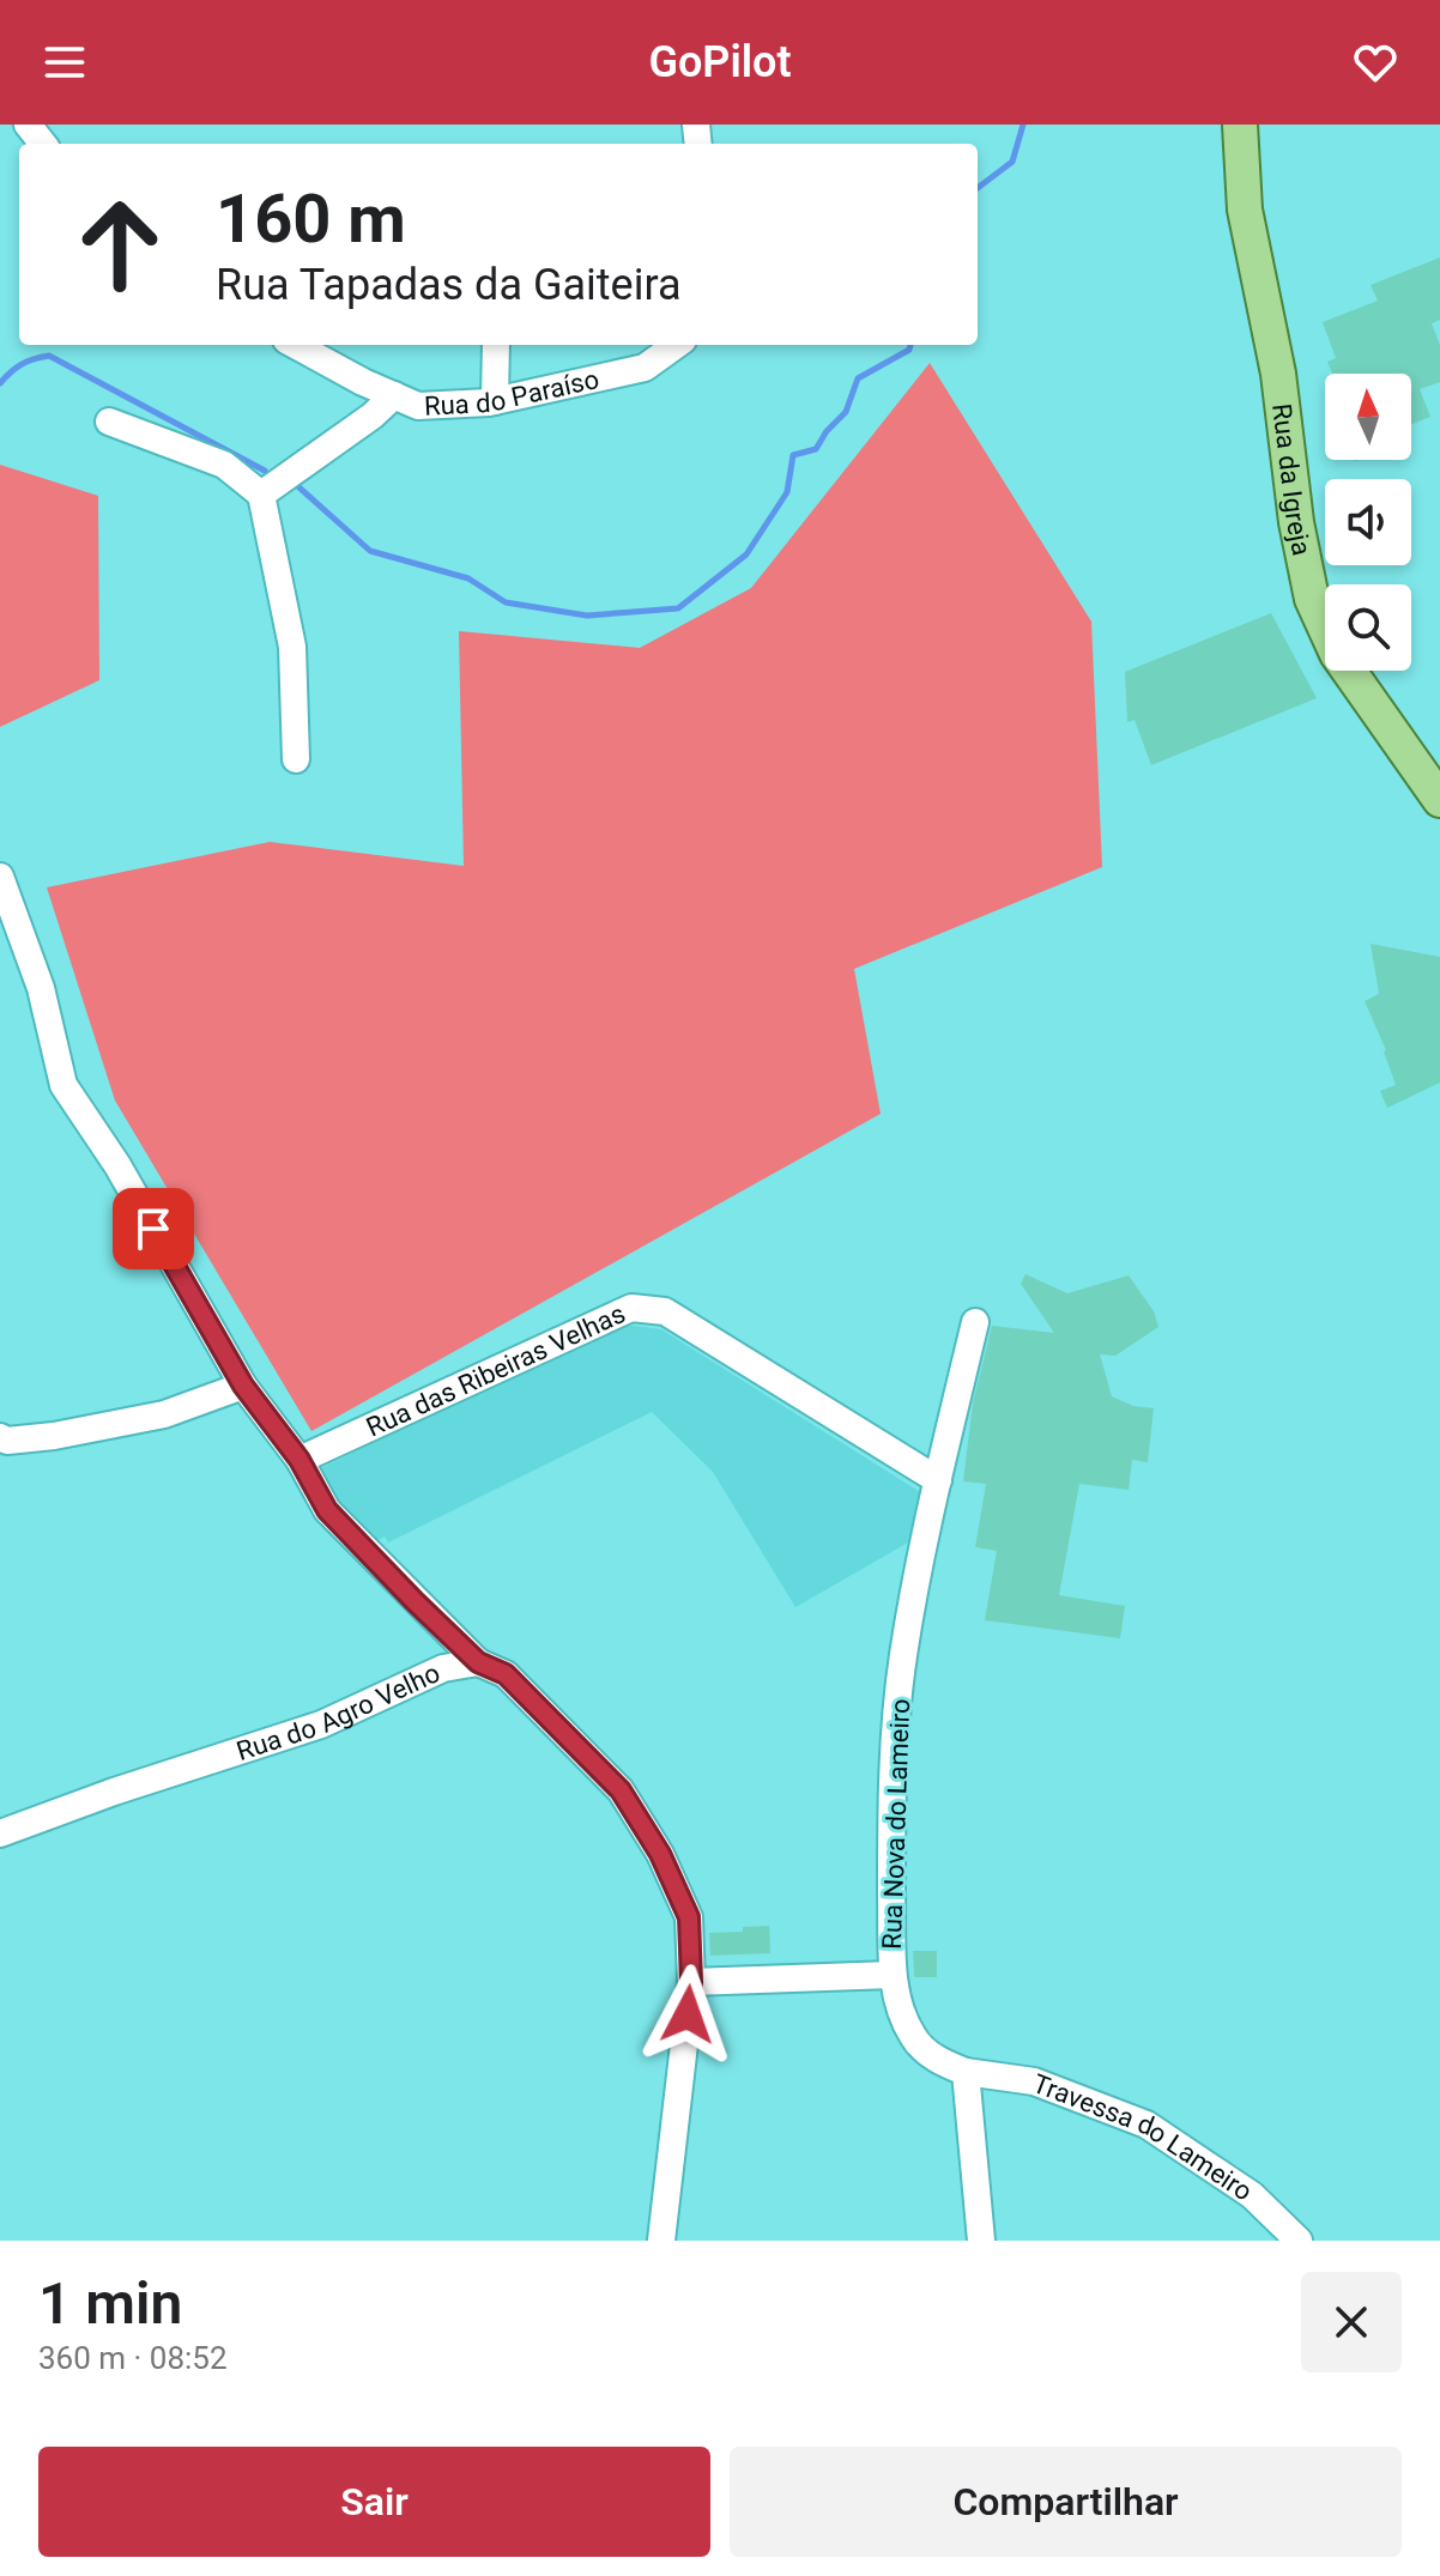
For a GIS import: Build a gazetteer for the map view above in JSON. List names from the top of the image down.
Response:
{
  "streets": {
    "main road": ["Rua da Igreja"],
    "street": [
      "Rua do Paraíso",
      "Rua das Ribeiras Velhas",
      "Rua do Agro Velho",
      "Rua Nova do Lameiro",
      "Travessa do Lameiro"
    ]
  },
  "crossings": [
    ["Rua das Ribeiras Velhas", "Rua Nova do Lameiro"],
    ["Rua Nova do Lameiro", "Travessa do Lameiro"]
  ],
  "north": "top",
  "page": {
    "header": "GoPilot",
    "turn": ["160 m", "Rua Tapadas da Gaiteira"],
    "heading": ["1 min", "360 m · 08:52"],
    "buttons": ["Sair", "Compartilhar"]
  }
}
